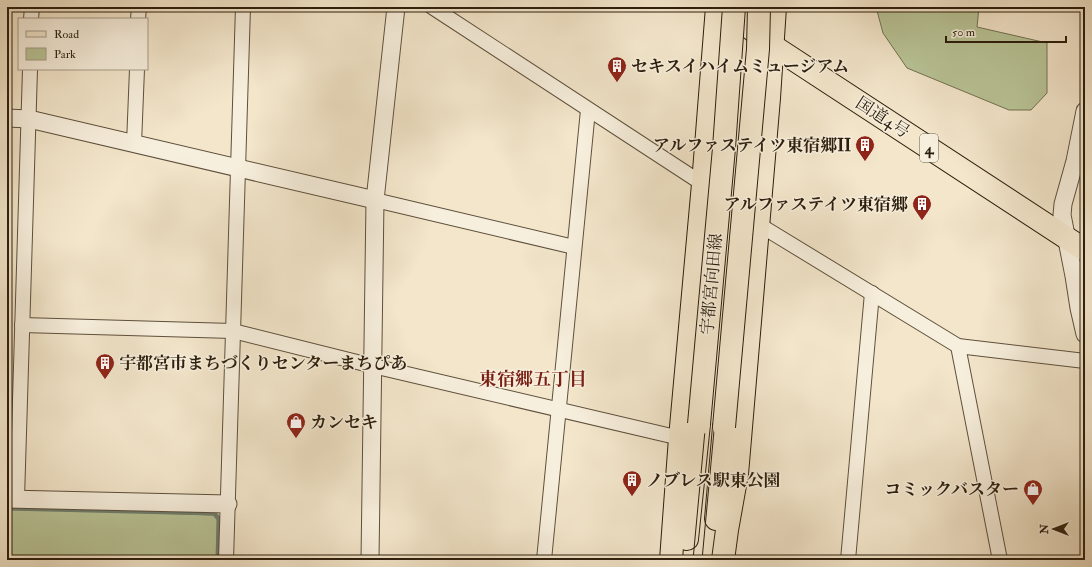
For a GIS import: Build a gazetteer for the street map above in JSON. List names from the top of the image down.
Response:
{
  "streets": {
    "main road": ["国道4号", "4", "宇都宮向田線"]
  },
  "districts": ["東宿郷五丁目"],
  "places": {
    "building": [
      "セキスイハイムミュージアム",
      "アルファステイツ東宿郷II",
      "アルファステイツ東宿郷",
      "宇都宮市まちづくりセンターまちぴあ",
      "ノブレス駅東公園"
    ],
    "shop": ["カンセキ", "コミックバスター"]
  },
  "legend": ["Road", "Park"],
  "scale_bar": "50 m",
  "north": "left"
}
